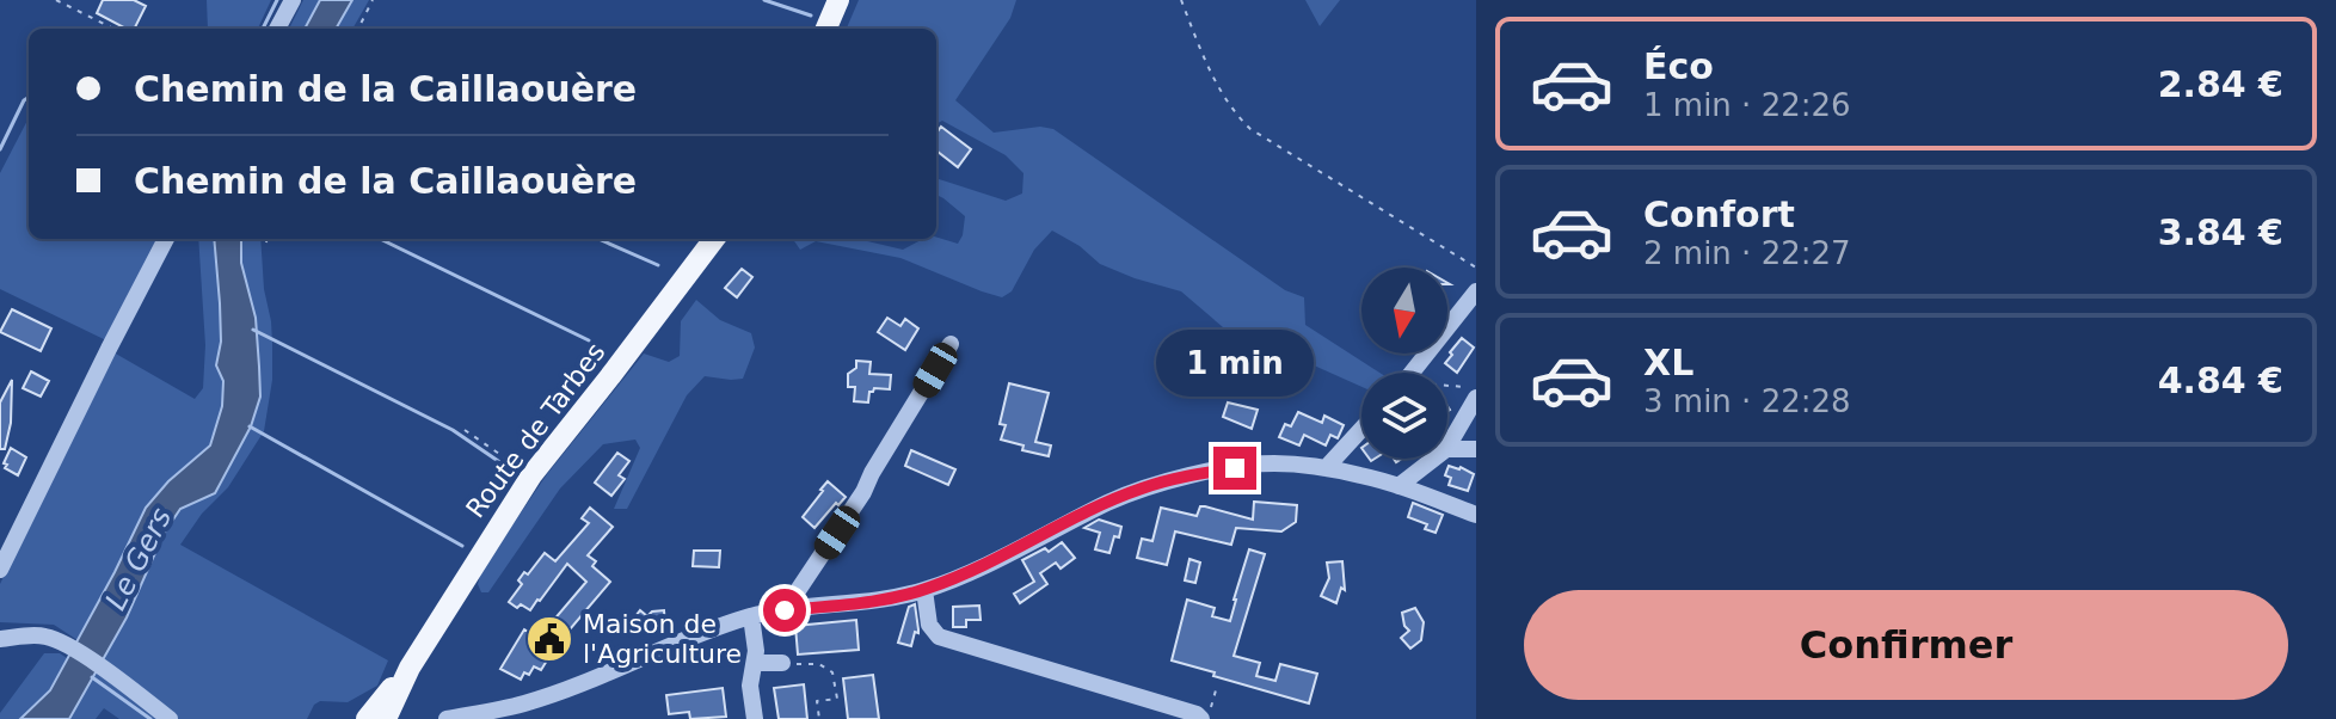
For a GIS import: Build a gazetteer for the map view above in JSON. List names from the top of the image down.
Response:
{
  "streets": {
    "main road": ["Route de Tarbes"]
  },
  "water": ["Le Gers"],
  "places": {
    "public building": ["Maison de l'Agriculture"]
  },
  "north": "bottom",
  "page": {
    "list": [
      {
        "name": "Éco",
        "note": "1 min · 22:26",
        "value": "2.84 €"
      },
      {
        "name": "Confort",
        "note": "2 min · 22:27",
        "value": "3.84 €"
      },
      {
        "name": "XL",
        "note": "3 min · 22:28",
        "value": "4.84 €"
      }
    ],
    "banner": ["Chemin de la Caillaouère", "Chemin de la Caillaouère"],
    "bubble": "1 min",
    "buttons": "Confirmer"
  }
}
